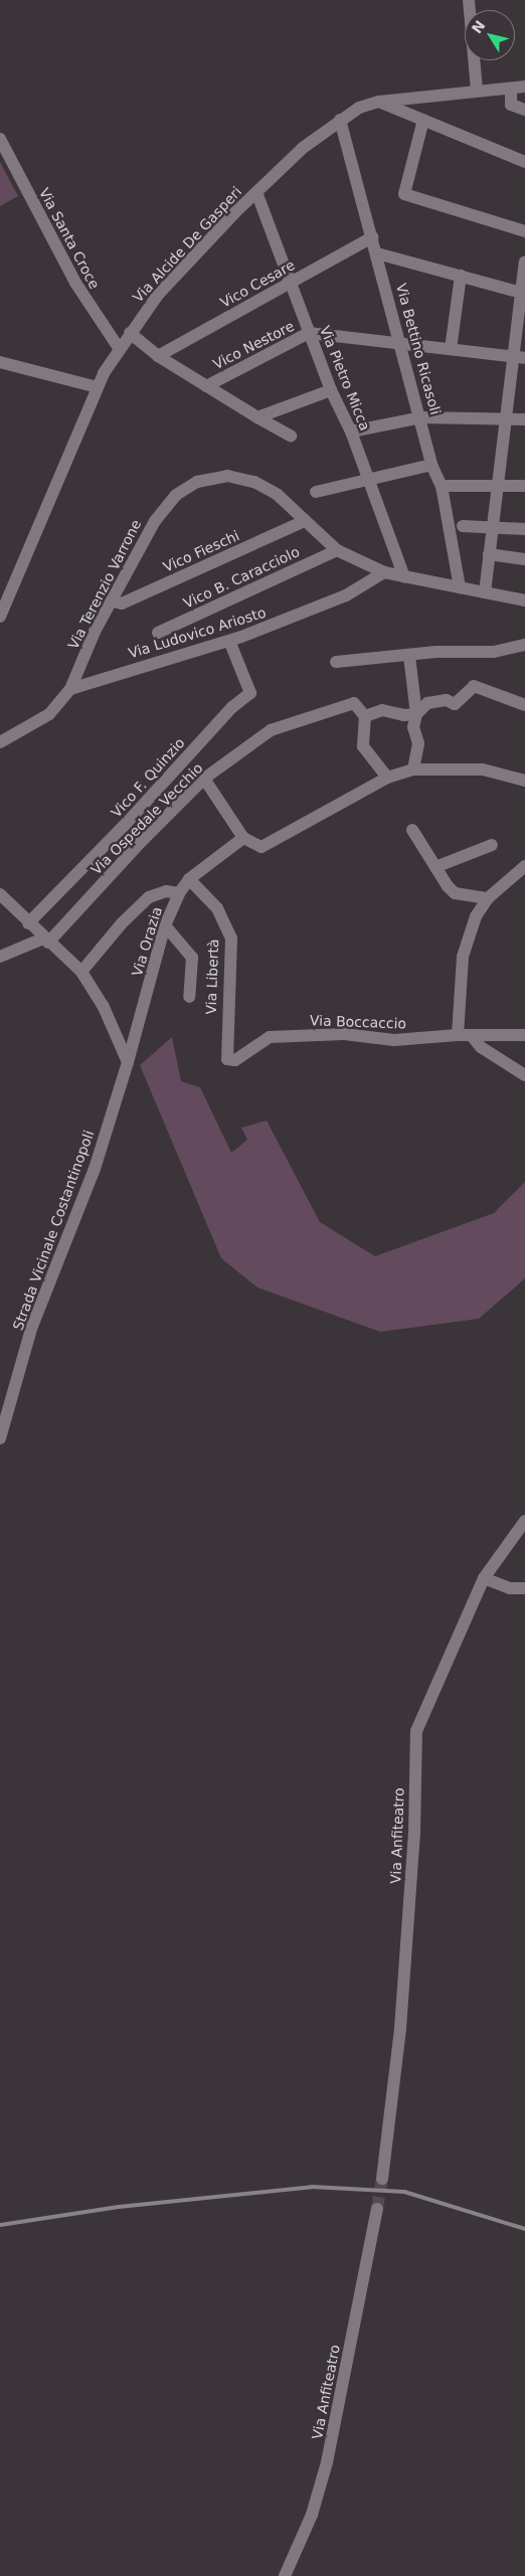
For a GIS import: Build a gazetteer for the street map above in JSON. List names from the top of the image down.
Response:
{
  "streets": {
    "street": [
      "Via Santa Croce",
      "Via Alcide De Gasperi",
      "Vico Cesare",
      "Vico Nestore",
      "Via Bettino Ricasoli",
      "Via Pietro Micca",
      "Vico Fieschi",
      "Vico B. Caracciolo",
      "Via Terenzio Varrone",
      "Via Ludovico Ariosto",
      "Vico F. Quinzio",
      "Via Ospedale Vecchio",
      "Via Orazia",
      "Via Libertà",
      "Via Boccaccio",
      "Strada Vicinale Costantinopoli",
      "Via Anfiteatro"
    ]
  },
  "crossings": [
    ["Via Santa Croce", "Via Alcide De Gasperi"],
    ["Via Alcide De Gasperi", "Via Bettino Ricasoli"],
    ["Via Alcide De Gasperi", "Via Pietro Micca"],
    ["Vico Cesare", "Via Bettino Ricasoli"],
    ["Vico Cesare", "Via Pietro Micca"],
    ["Vico Nestore", "Via Bettino Ricasoli"],
    ["Vico Nestore", "Via Pietro Micca"],
    ["Via Bettino Ricasoli", "Via Terenzio Varrone"],
    ["Via Pietro Micca", "Via Terenzio Varrone"],
    ["Vico Fieschi", "Via Terenzio Varrone"],
    ["Vico B. Caracciolo", "Via Terenzio Varrone"],
    ["Via Terenzio Varrone", "Via Ludovico Ariosto"],
    ["Via Ludovico Ariosto", "Vico F. Quinzio"],
    ["Via Orazia", "Via Libertà"],
    ["Via Orazia", "Strada Vicinale Costantinopoli"],
    ["Via Libertà", "Via Boccaccio"]
  ],
  "north": "top left"
}
